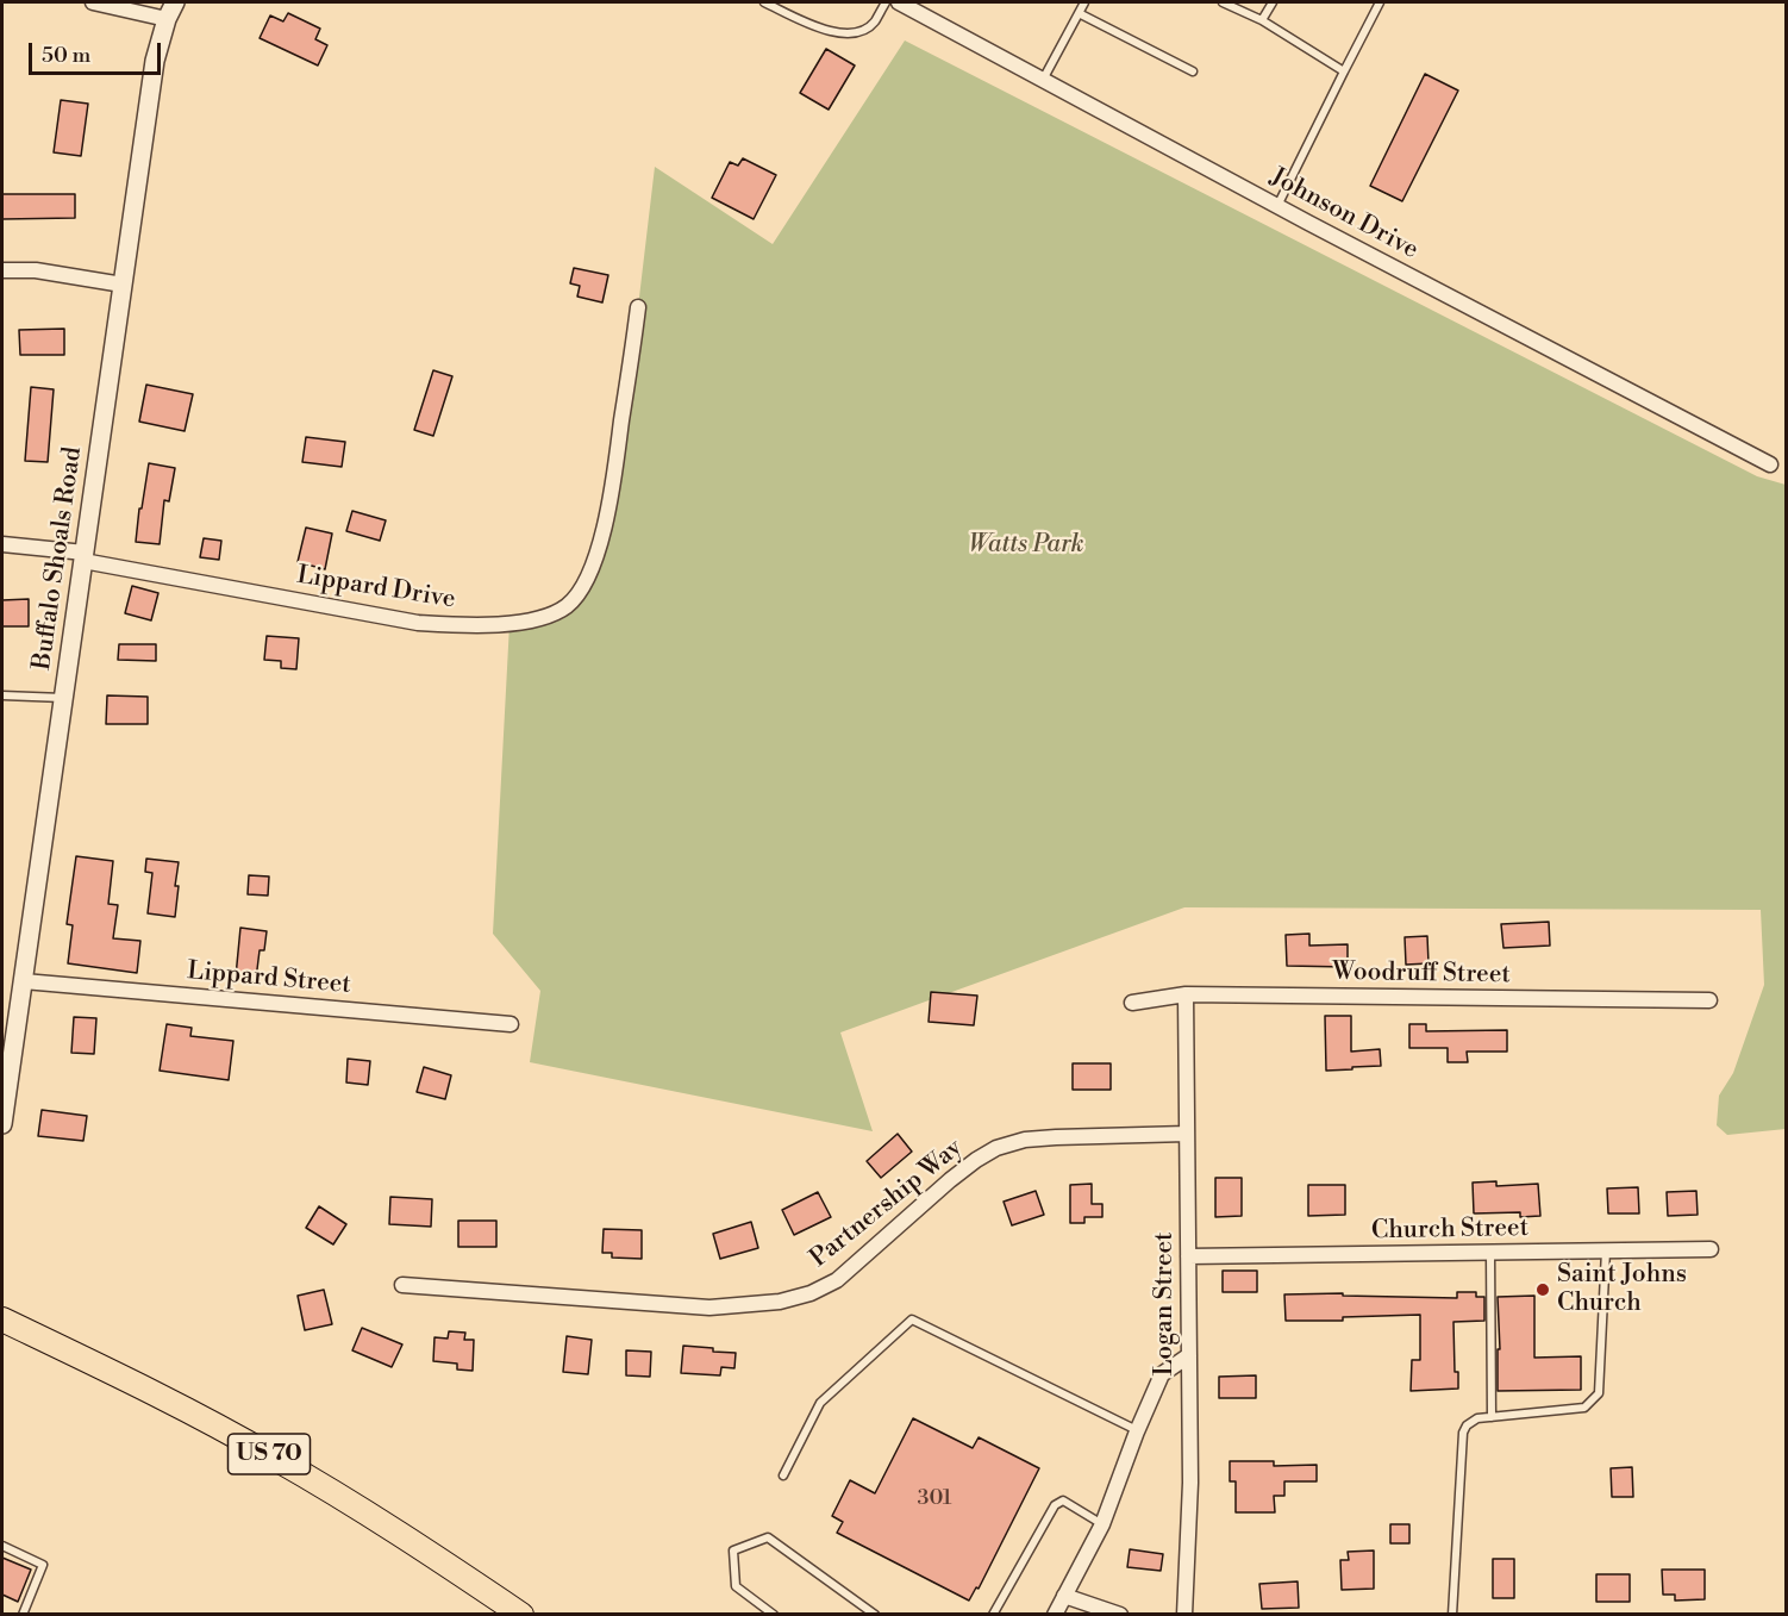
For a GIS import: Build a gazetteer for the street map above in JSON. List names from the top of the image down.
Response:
{
  "streets": {
    "highway": ["US 70"],
    "street": [
      "Johnson Drive",
      "Buffalo Shoals Road",
      "Lippard Drive",
      "Woodruff Street",
      "Lippard Street",
      "Partnership Way",
      "Church Street",
      "Logan Street"
    ]
  },
  "crossings": [
    ["Buffalo Shoals Road", "Lippard Drive"],
    ["Buffalo Shoals Road", "Lippard Street"],
    ["Woodruff Street", "Logan Street"],
    ["Partnership Way", "Logan Street"],
    ["Church Street", "Logan Street"]
  ],
  "parks": ["Watts Park"],
  "places": ["Saint Johns Church"],
  "house_numbers": ["301"],
  "scale_bar": "50 m"
}
